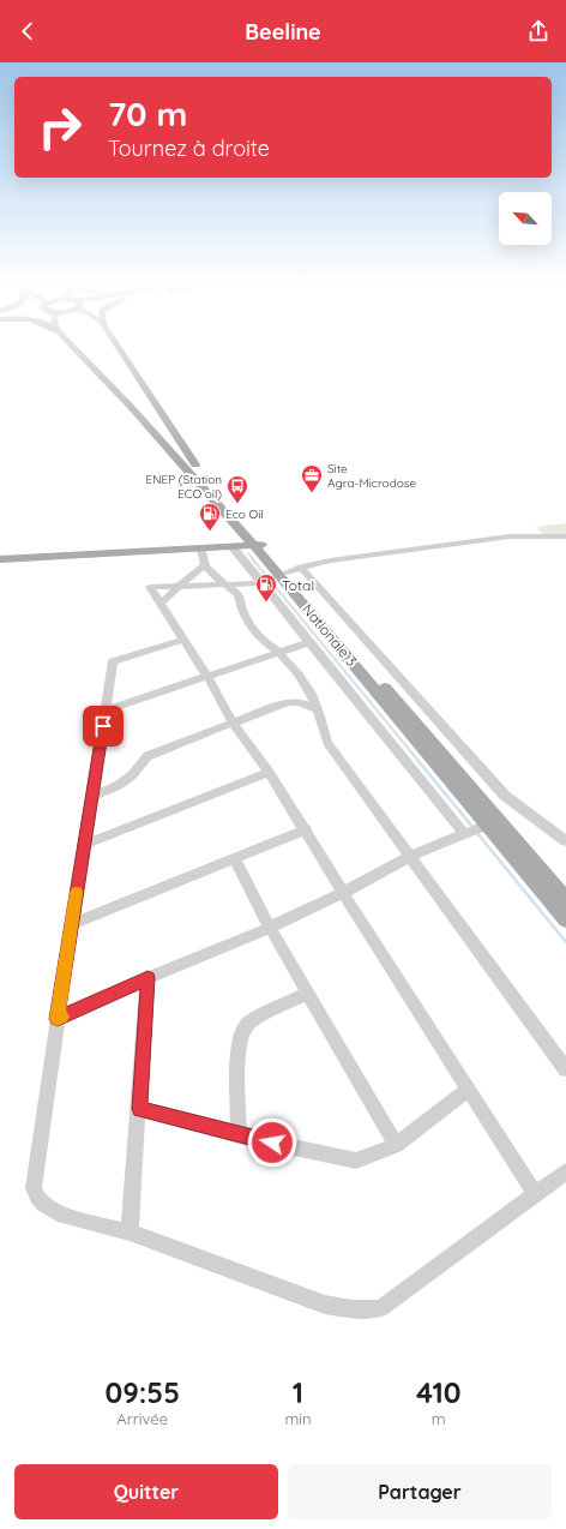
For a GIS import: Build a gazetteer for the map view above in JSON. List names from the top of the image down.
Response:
{
  "streets": {
    "main road": ["Nationale 3"]
  },
  "places": {
    "office": ["Site Agra-Microdose"],
    "bus stop": ["ENEP (Station ECO oil)"],
    "fuel station": ["Eco Oil", "Total"]
  },
  "north": "top left",
  "page": {
    "header": "Beeline",
    "turn": ["70 m", "Tournez à droite"],
    "eta": [
      "09:55",
      "Arrivée",
      "1",
      "min",
      "410",
      "m"
    ],
    "buttons": ["Quitter", "Partager"]
  }
}
